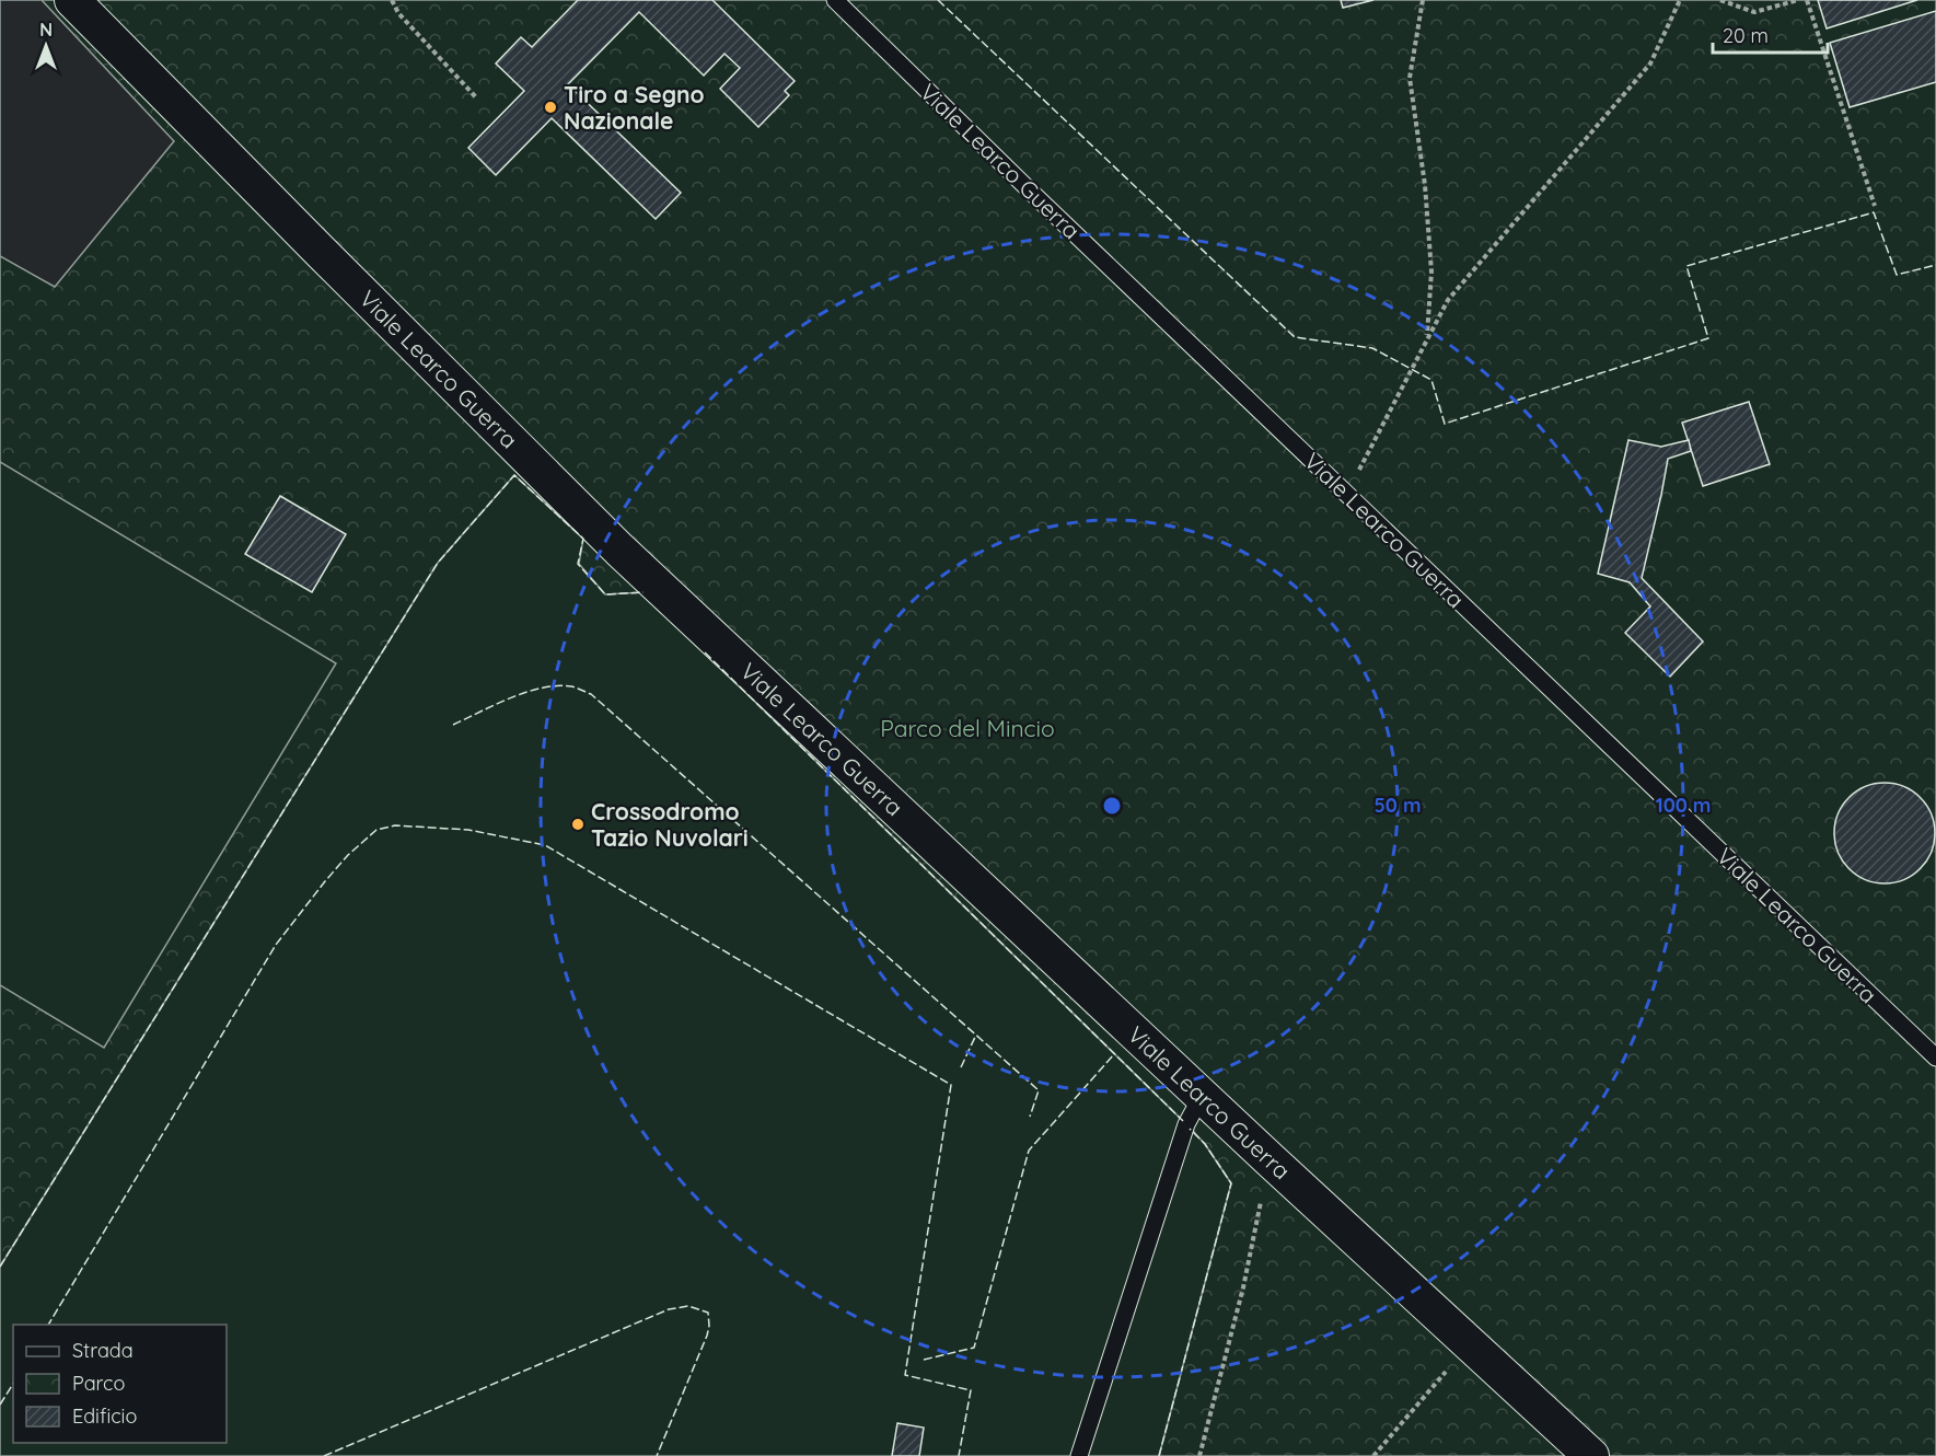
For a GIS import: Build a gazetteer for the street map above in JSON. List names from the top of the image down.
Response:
{
  "streets": {
    "street": ["Viale Learco Guerra"]
  },
  "parks": ["Parco del Mincio"],
  "places": ["Tiro a Segno Nazionale", "Crossodromo Tazio Nuvolari"],
  "legend": ["Strada", "Parco", "Edificio"],
  "scale_bar": "20 m",
  "north": "top",
  "rings": ["50 m", "100 m"]
}
